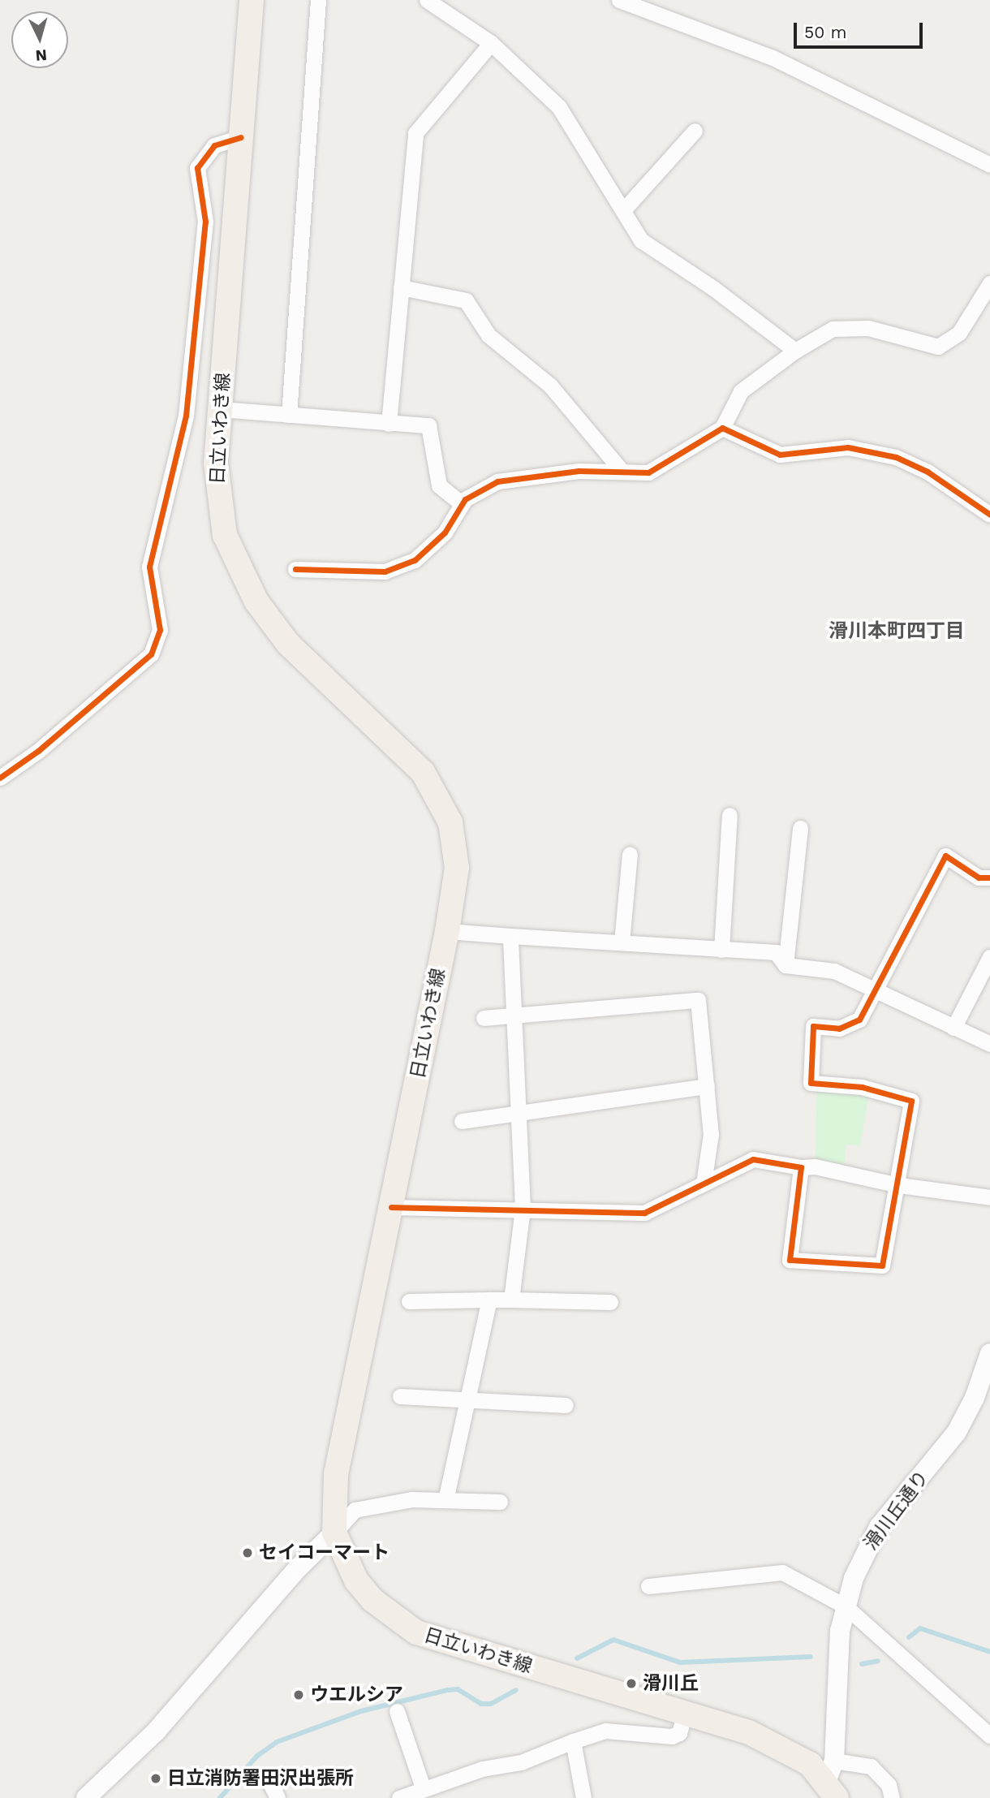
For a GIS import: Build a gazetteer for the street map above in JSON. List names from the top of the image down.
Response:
{
  "streets": {
    "main road": ["日立いわき線"],
    "street": ["滑川丘通り"]
  },
  "crossings": [
    ["日立いわき線", "滑川丘通り"]
  ],
  "districts": ["滑川本町四丁目"],
  "places": [
    "セイコーマート",
    "滑川丘",
    "ウエルシア",
    "日立消防署田沢出張所"
  ],
  "scale_bar": "50 m",
  "north": "bottom"
}
